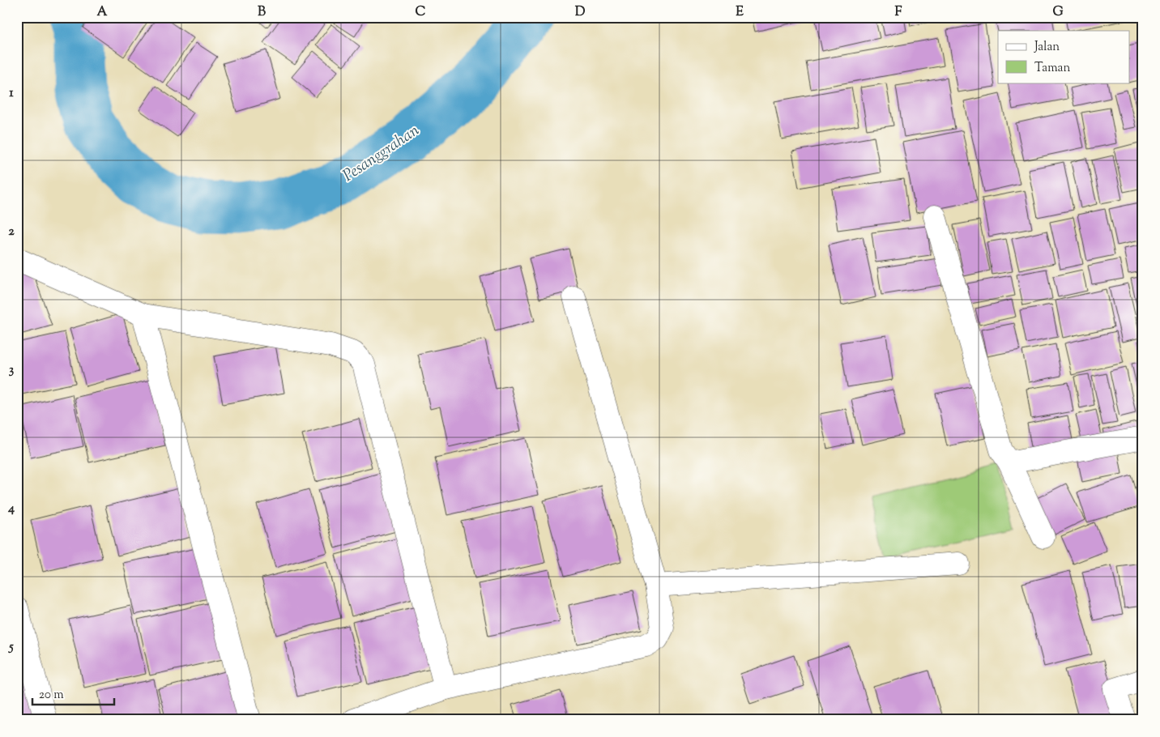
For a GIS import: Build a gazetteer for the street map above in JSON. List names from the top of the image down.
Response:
{
  "water": ["Pesanggrahan"],
  "legend": ["Jalan", "Taman"],
  "scale_bar": "20 m",
  "grid": {
    "columns": [
      "A",
      "B",
      "C",
      "D",
      "E",
      "F",
      "G"
    ],
    "rows": [
      "1",
      "2",
      "3",
      "4",
      "5"
    ]
  }
}
